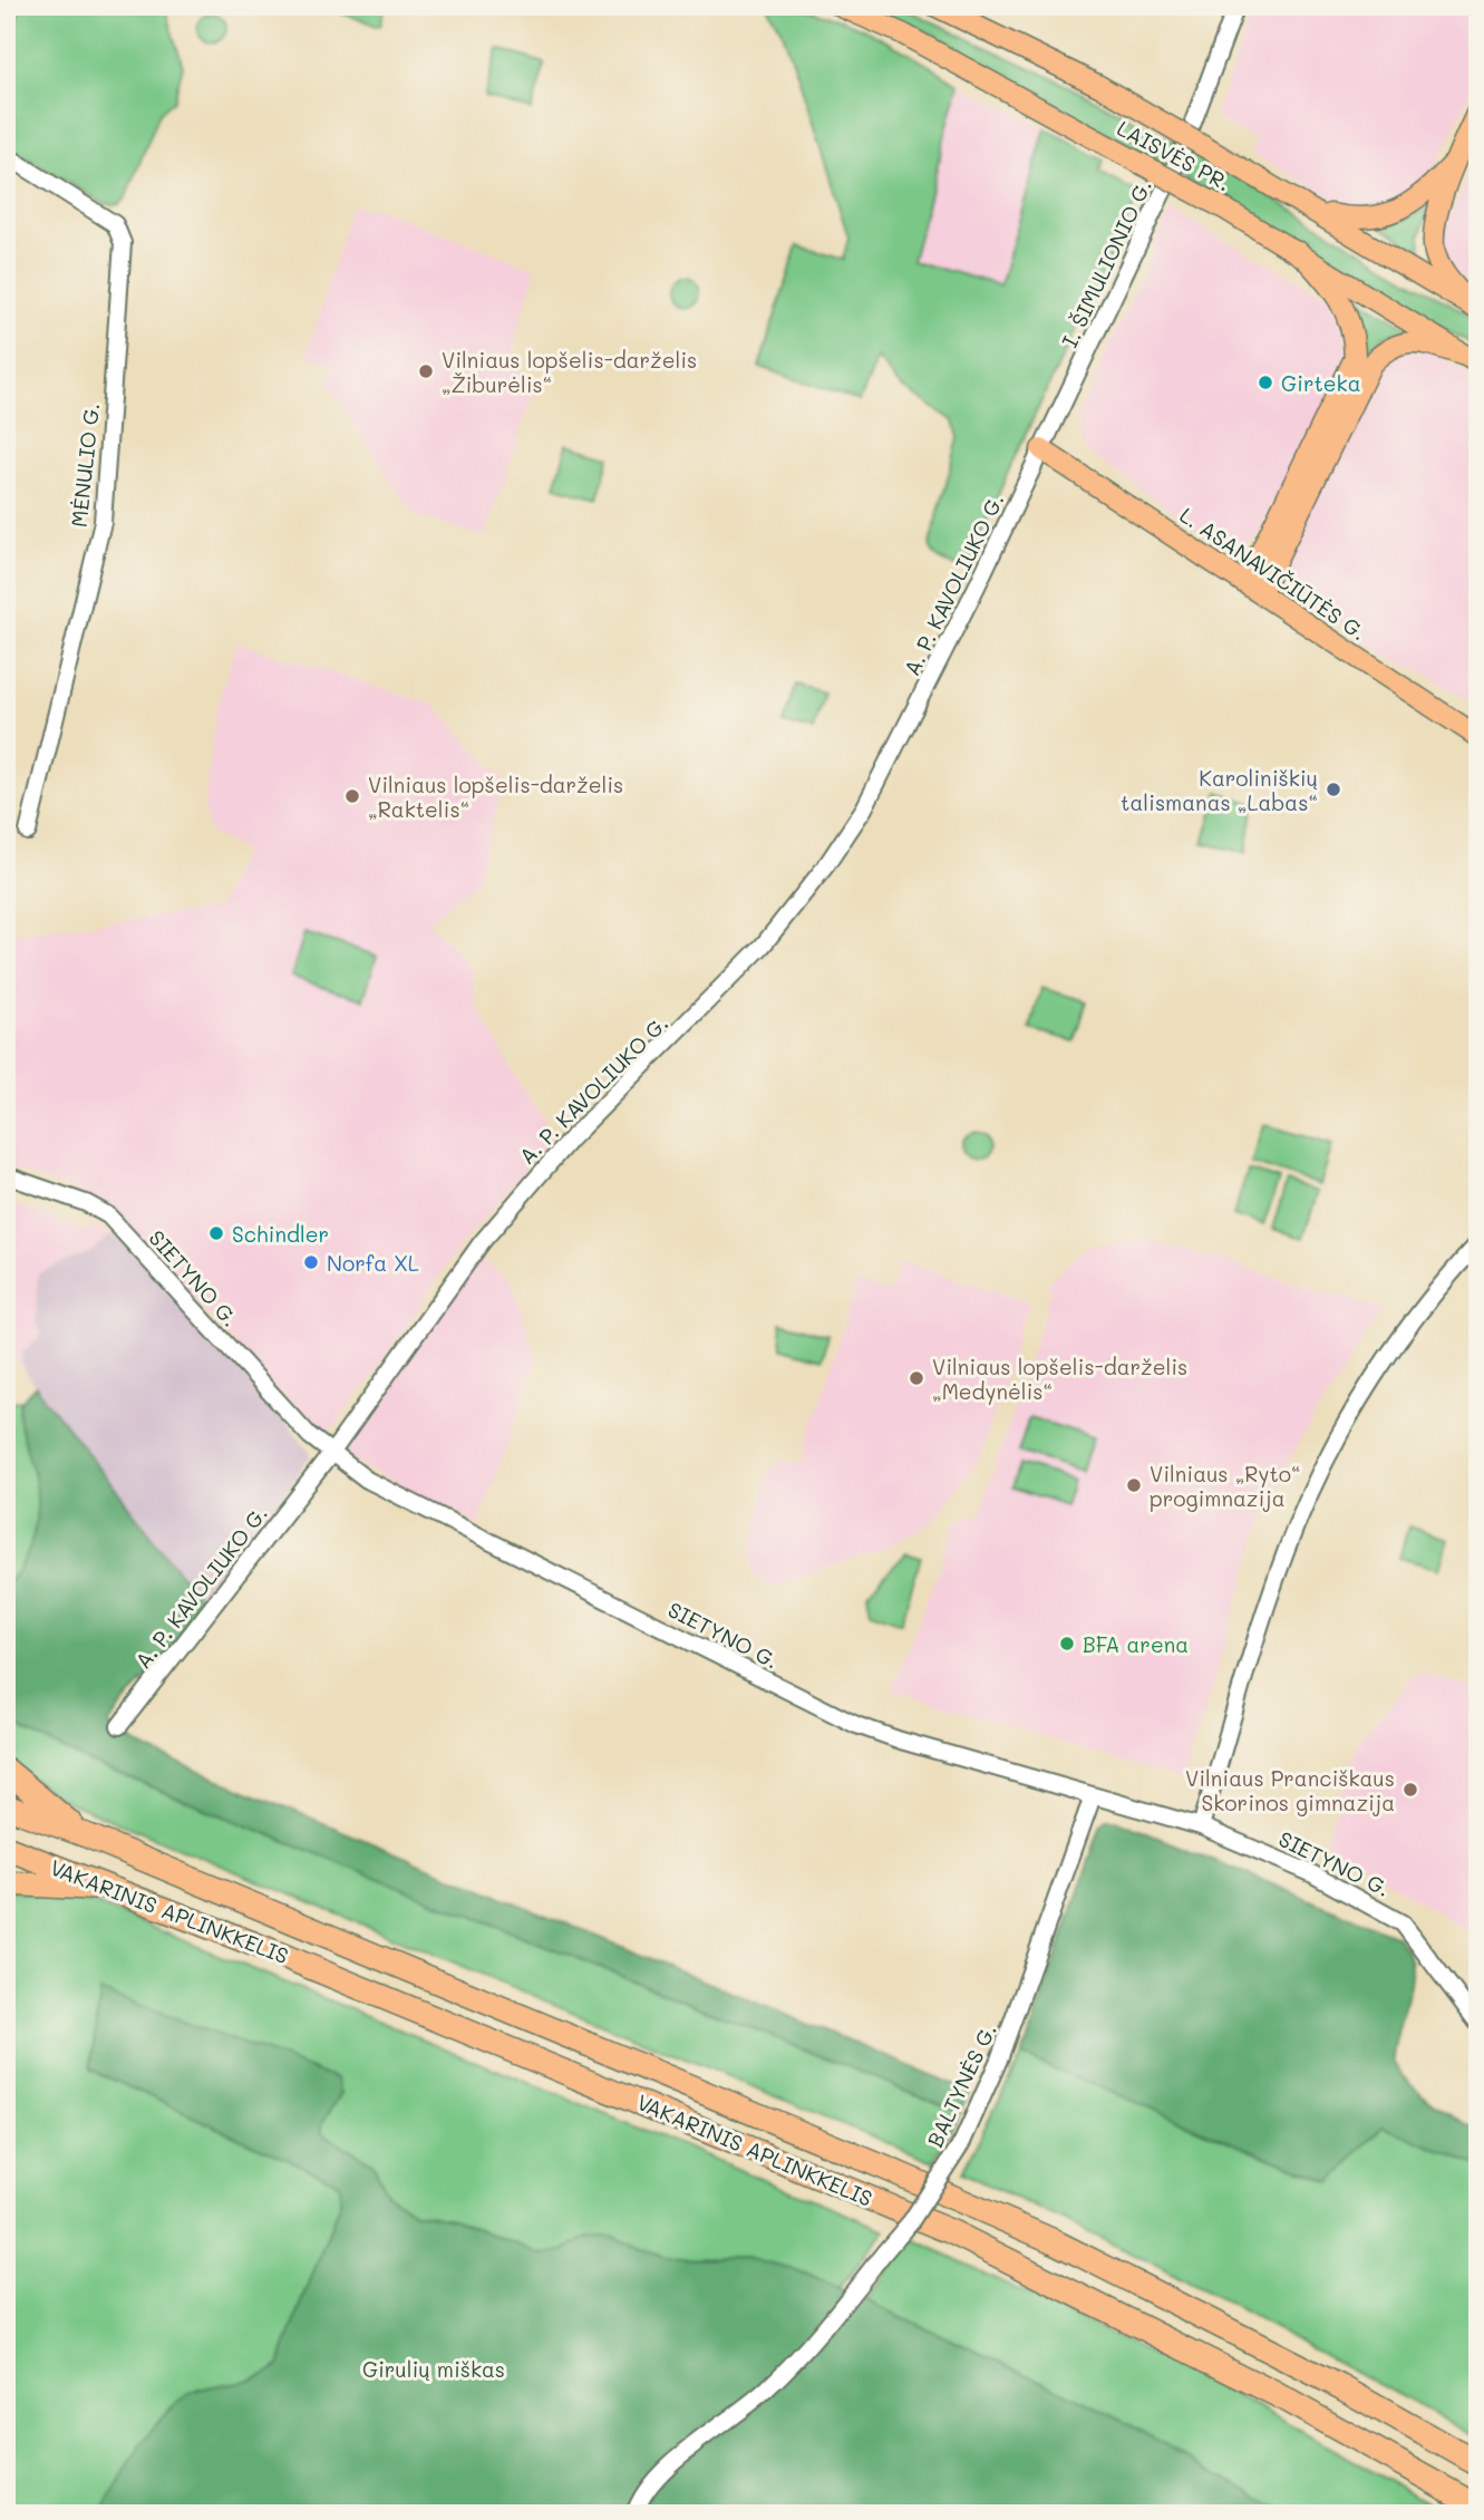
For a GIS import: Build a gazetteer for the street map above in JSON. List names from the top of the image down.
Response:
{
  "streets": {
    "highway": ["VAKARINIS APLINKKELIS"],
    "main road": ["LAISVĖS PR.", "L. ASANAVIČIŪTĖS G."],
    "street": [
      "I. ŠIMULIONIO G.",
      "MĖNULIO G.",
      "A. P. KAVOLIUKO G.",
      "SIETYNO G.",
      "BALTYNĖS G."
    ]
  },
  "crossings": [
    ["I. ŠIMULIONIO G.", "L. ASANAVIČIŪTĖS G."],
    ["I. ŠIMULIONIO G.", "A. P. KAVOLIUKO G."],
    ["L. ASANAVIČIŪTĖS G.", "A. P. KAVOLIUKO G."],
    ["A. P. KAVOLIUKO G.", "SIETYNO G."],
    ["SIETYNO G.", "BALTYNĖS G."]
  ],
  "parks": ["Girulių miškas"],
  "places": [
    "Vilniaus lopšelis-darželis „Žiburėlis“",
    "Girteka",
    "Karoliniškių talismanas „Labas“",
    "Vilniaus lopšelis-darželis „Raktelis“",
    "Schindler",
    "Norfa XL",
    "Vilniaus lopšelis-darželis „Medynėlis“",
    "Vilniaus „Ryto“ progimnazija",
    "BFA arena",
    "Vilniaus Pranciškaus Skorinos gimnazija"
  ]
}
